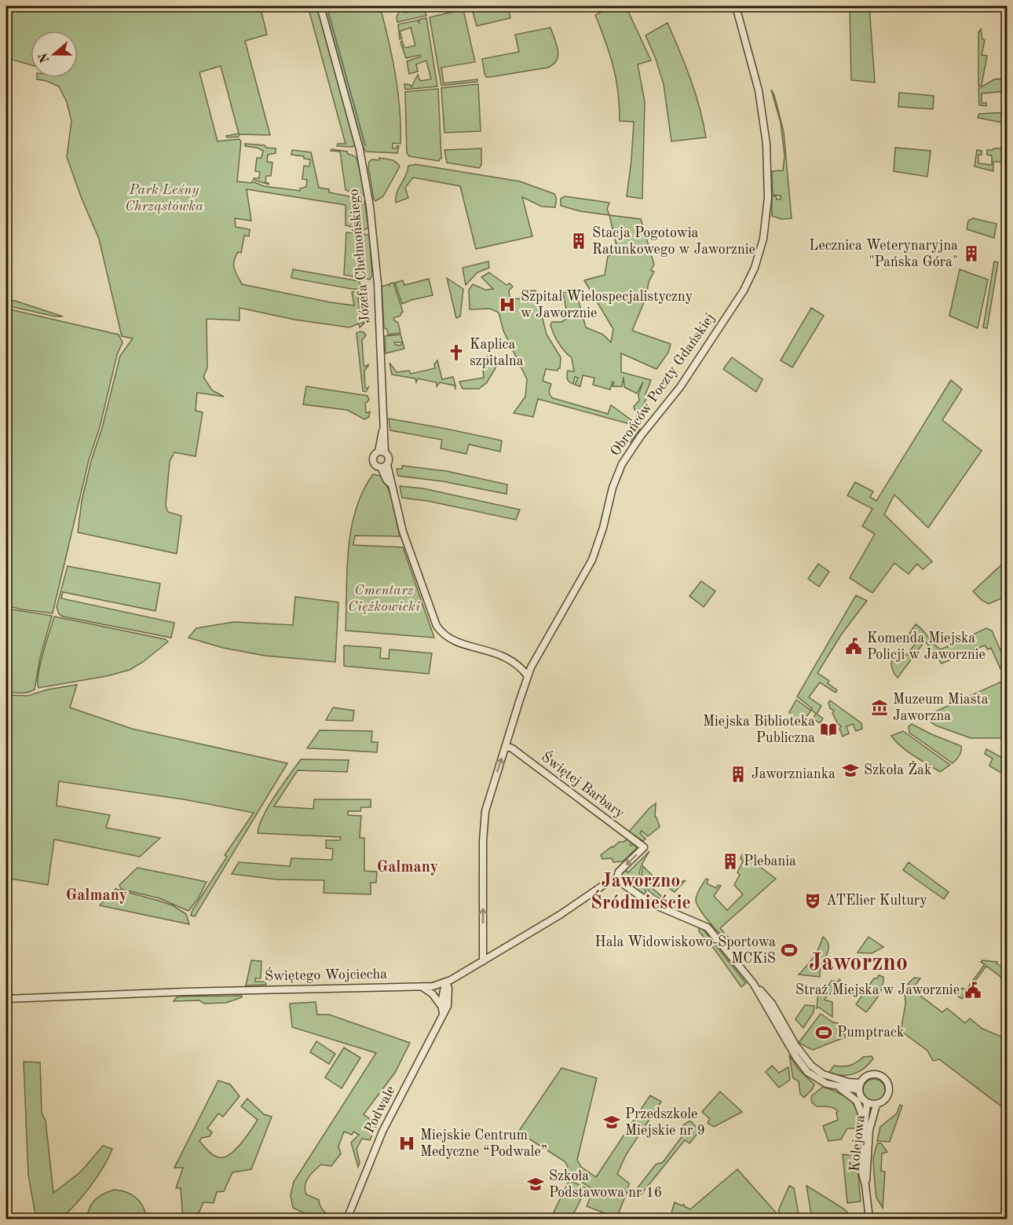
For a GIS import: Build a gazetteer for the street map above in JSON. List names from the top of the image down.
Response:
{
  "streets": {
    "street": [
      "Józefa Chełmońskiego",
      "Obrońców Poczty Gdańskiej",
      "Świętej Barbary",
      "Świętego Wojciecha",
      "Podwale",
      "Kolejowa"
    ]
  },
  "crossings": [
    ["Obrońców Poczty Gdańskiej", "Świętej Barbary"],
    ["Obrońców Poczty Gdańskiej", "Świętego Wojciecha"],
    ["Świętej Barbary", "Świętego Wojciecha"],
    ["Świętego Wojciecha", "Podwale"]
  ],
  "one_way": ["Świętej Barbary"],
  "districts": [
    "Galmany",
    "Jaworzno Śródmieście",
    "Galmany",
    "Jaworzno"
  ],
  "parks": ["Park Leśny Chrząstówka", "Cmentarz Ciężkowicki"],
  "places": {
    "building": [
      "Stacja Pogotowia Ratunkowego w Jaworznie",
      "Lecznica Weterynaryjna \"Pańska Góra\"",
      "Jaworznianka",
      "Plebania"
    ],
    "hospital": ["Szpital Wielospecjalistyczny w Jaworznie", "Miejskie Centrum Medyczne “Podwale”"],
    "church": ["Kaplica szpitalna"],
    "public building": ["Komenda Miejska Policji w Jaworznie", "Straż Miejska w Jaworznie"],
    "museum": ["Muzeum Miasta Jaworzna"],
    "library": ["Miejska Biblioteka Publiczna"],
    "school or university": ["Szkoła Żak", "Przedszkole Miejskie nr 9", "Szkoła Podstawowa nr 16"],
    "theatre": ["ATElier Kultury"],
    "sports": ["Hala Widowiskowo-Sportowa MCKiS", "Pumptrack"]
  },
  "north": "left"
}
